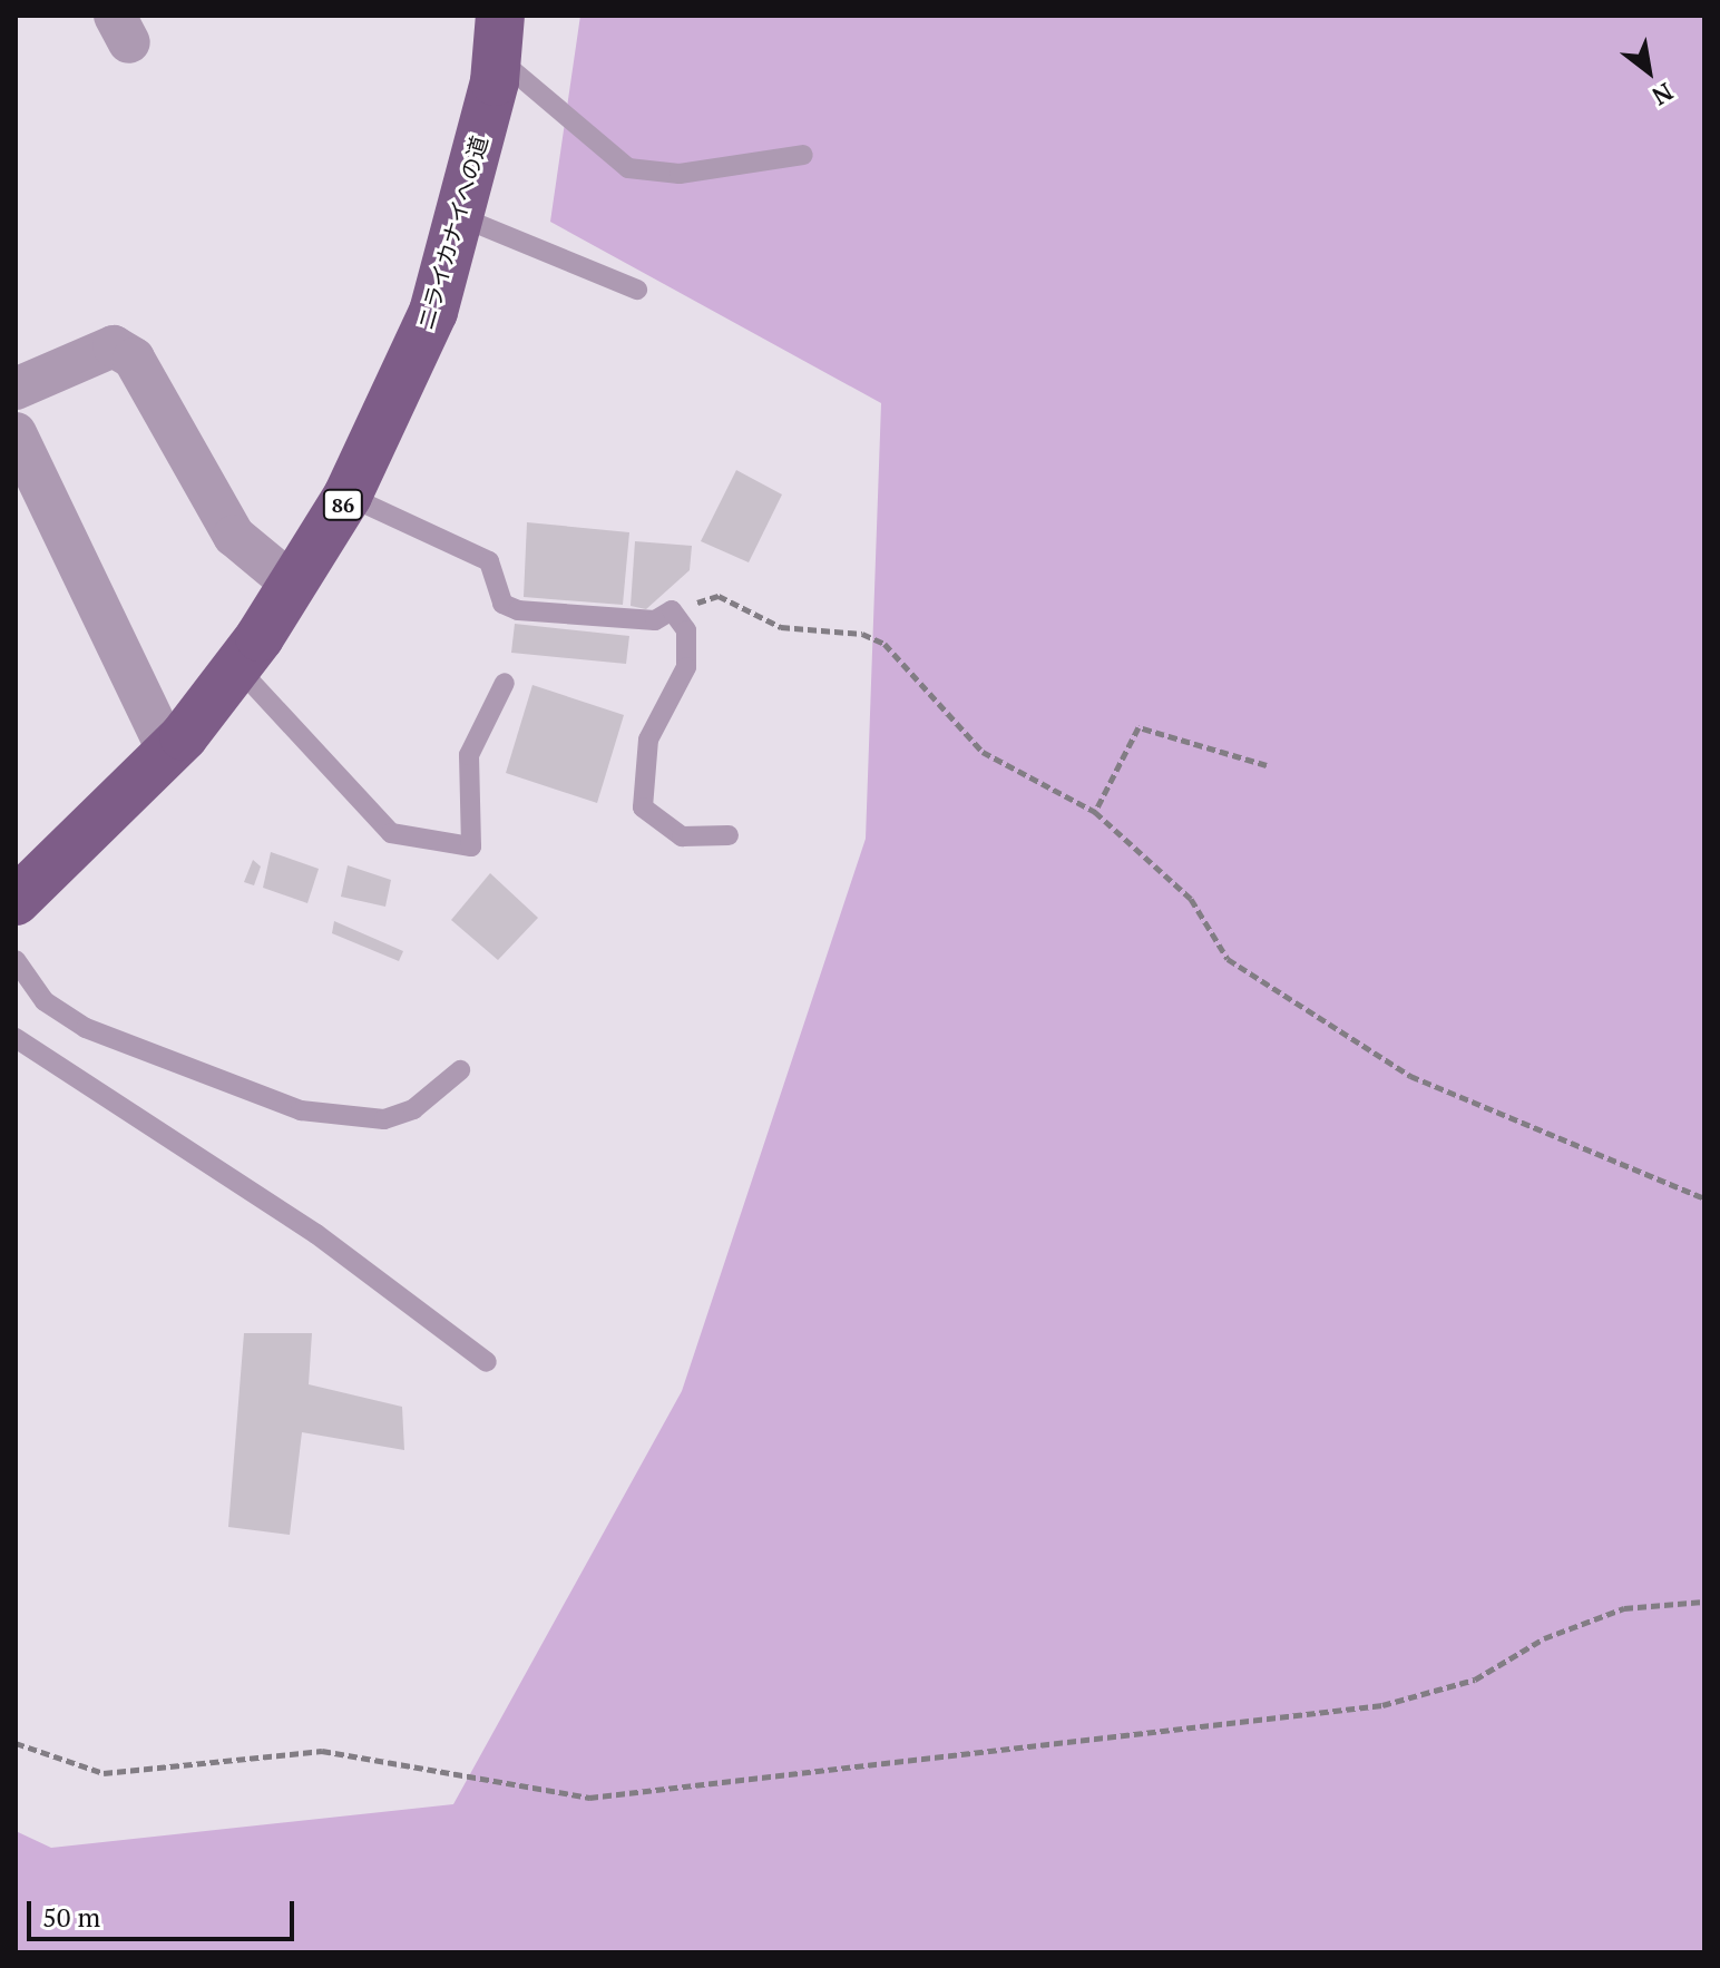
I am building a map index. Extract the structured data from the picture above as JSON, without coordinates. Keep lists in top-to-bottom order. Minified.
{"streets":{"main road":["ニライカナイへの道","86"]},"scale_bar":"50 m","north":"bottom right"}
